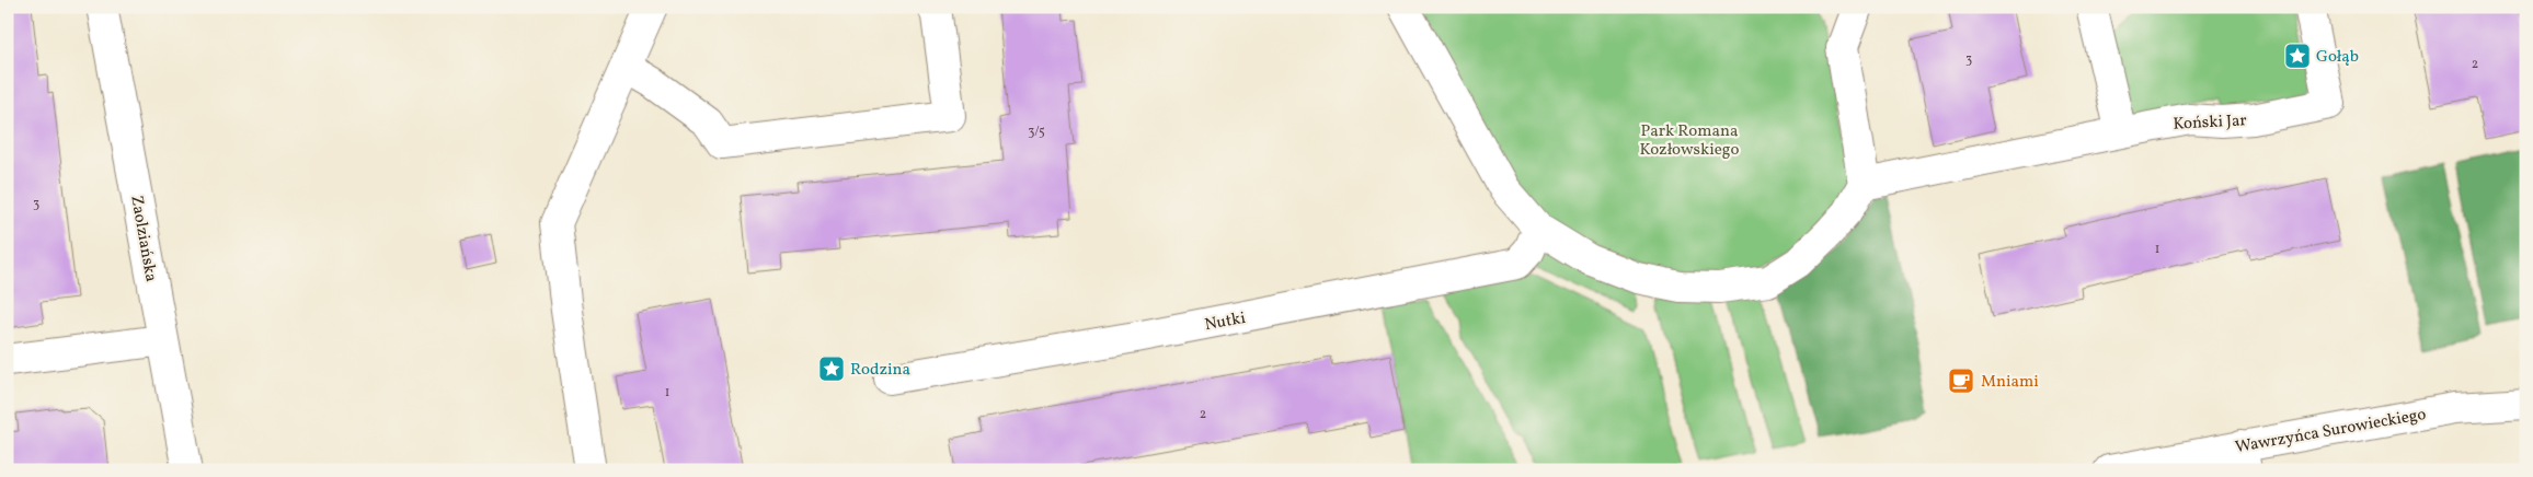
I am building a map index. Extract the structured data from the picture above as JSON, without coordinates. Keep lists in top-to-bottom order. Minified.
{"streets":{"street":["Koński Jar","Zaolziańska","Nutki","Wawrzyńca Surowieckiego"]},"parks":["Park Romana Kozłowskiego"],"places":{"place":["Gołąb","Rodzina"],"cafe":["Mniami"]},"house_numbers":["3","2","3/5","3","1","1","2"]}
